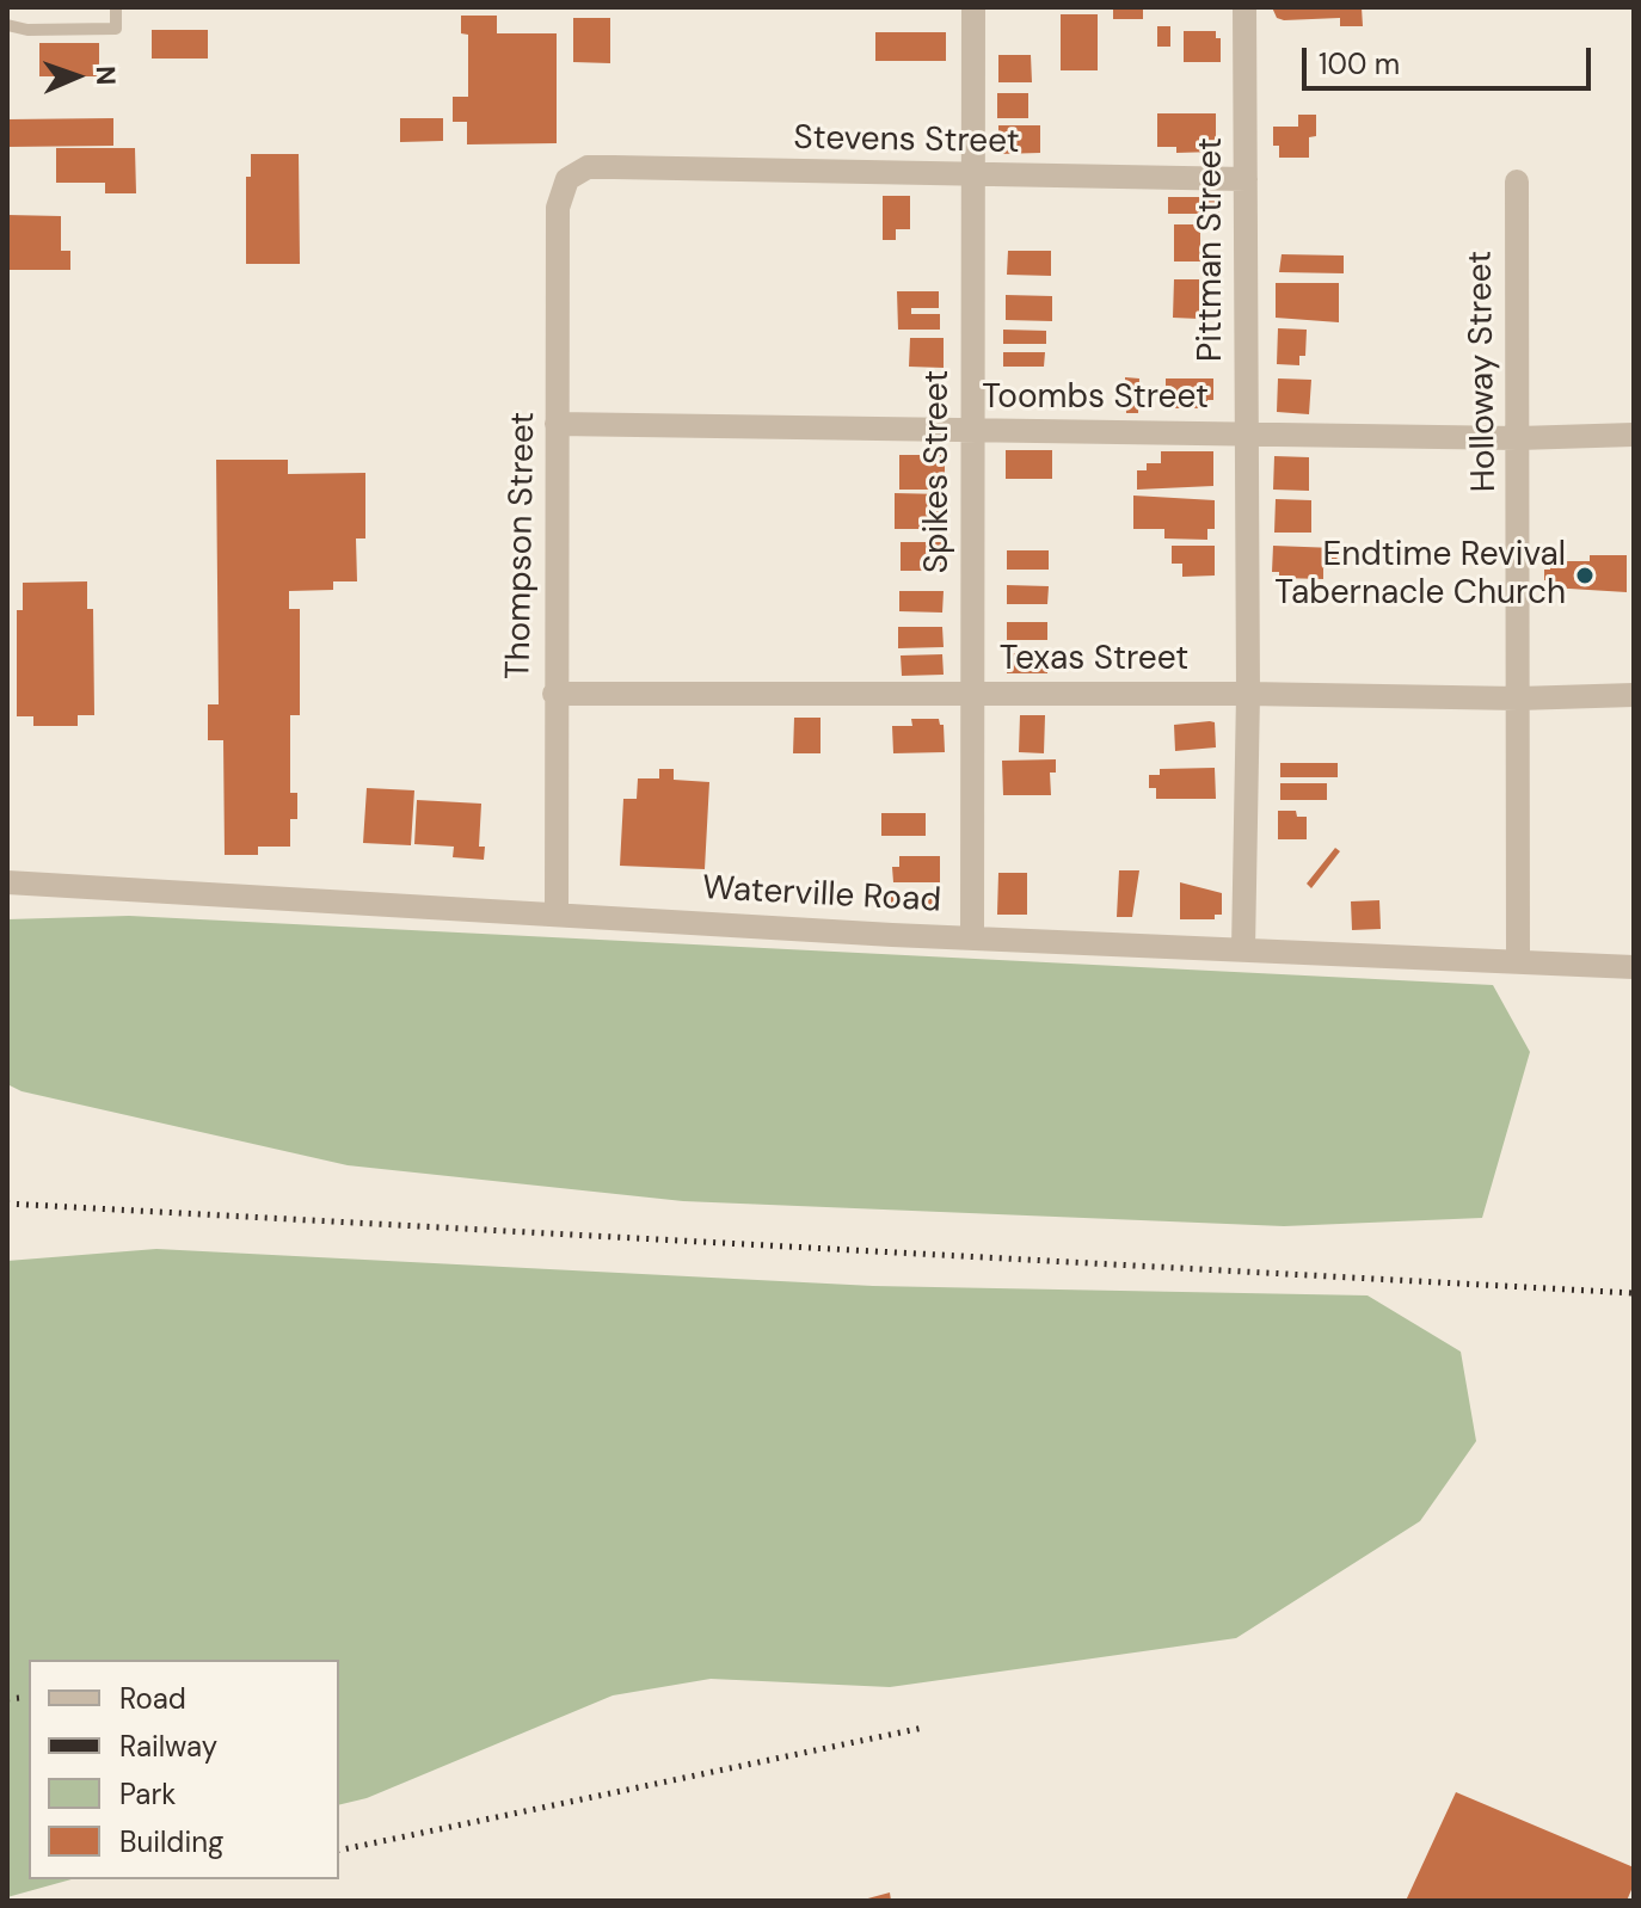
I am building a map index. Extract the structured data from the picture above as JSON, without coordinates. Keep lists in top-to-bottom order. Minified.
{"streets":{"street":["Stevens Street","Pittman Street","Holloway Street","Toombs Street","Spikes Street","Thompson Street","Texas Street","Waterville Road"]},"crossings":[["Stevens Street","Pittman Street"],["Stevens Street","Spikes Street"],["Stevens Street","Thompson Street"],["Pittman Street","Toombs Street"],["Pittman Street","Texas Street"],["Pittman Street","Waterville Road"],["Holloway Street","Toombs Street"],["Holloway Street","Texas Street"],["Holloway Street","Waterville Road"],["Toombs Street","Spikes Street"],["Toombs Street","Thompson Street"],["Spikes Street","Texas Street"],["Spikes Street","Waterville Road"],["Thompson Street","Texas Street"],["Thompson Street","Waterville Road"]],"places":["Endtime Revival Tabernacle Church"],"legend":["Road","Railway","Park","Building"],"scale_bar":"100 m","north":"right"}
